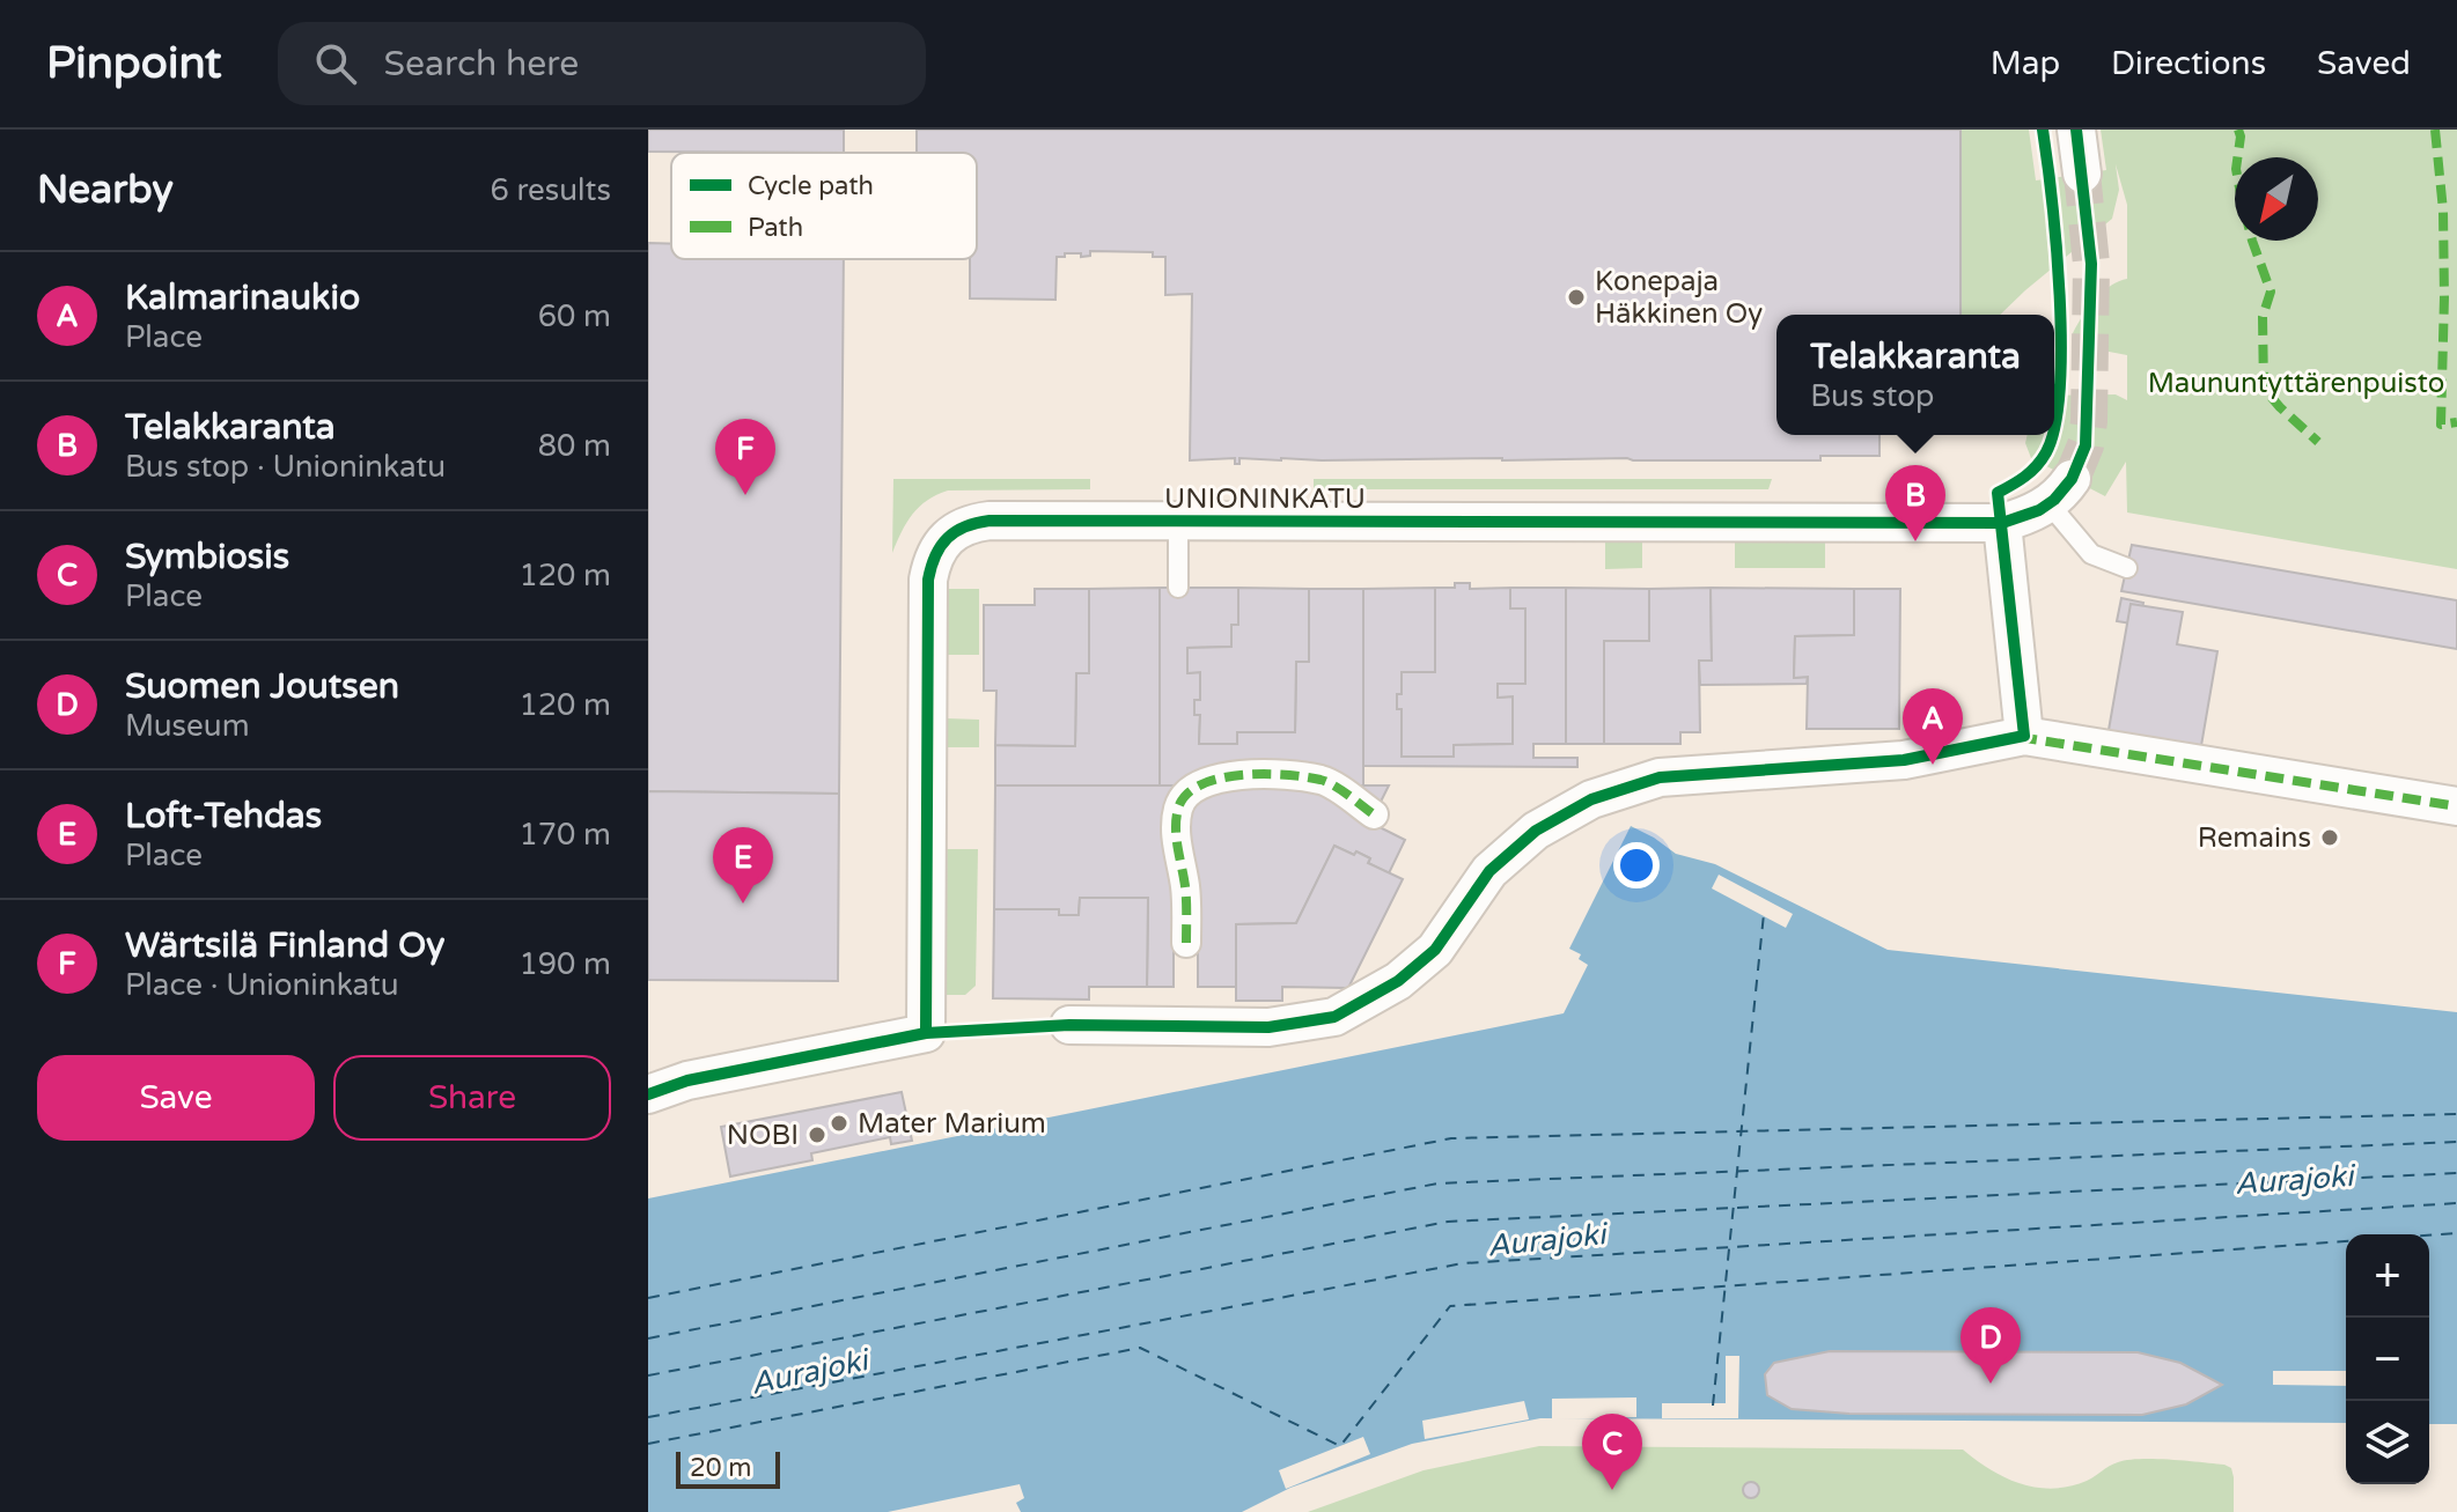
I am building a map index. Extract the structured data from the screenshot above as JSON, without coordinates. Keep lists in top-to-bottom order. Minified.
{"streets":{"street":["UNIONINKATU"]},"water":["Aurajoki"],"parks":["Maununtyttärenpuisto"],"places":["Konepaja Häkkinen Oy","Remains","Mater Marium","NOBI"],"legend":["Cycle path","Path"],"scale_bar":"20 m","north":"bottom left","page":{"header":"Pinpoint","search":"Search here","nav":["Map","Directions","Saved"],"heading":["Nearby","6 results"],"list":[{"mark":"A","name":"Kalmarinaukio","note":"Place","value":"60 m"},{"mark":"B","name":"Telakkaranta","note":"Bus stop · Unioninkatu","value":"80 m"},{"mark":"C","name":"Symbiosis","note":"Place","value":"120 m"},{"mark":"D","name":"Suomen Joutsen","note":"Museum","value":"120 m"},{"mark":"E","name":"Loft-Tehdas","note":"Place","value":"170 m"},{"mark":"F","name":"Wärtsilä Finland Oy","note":"Place · Unioninkatu","value":"190 m"}],"popup":["Telakkaranta","Bus stop"],"pins":["F","B","A","E","D","C"],"buttons":["Save","Share"],"map_buttons":["+","−"],"scale":"20 m"}}
